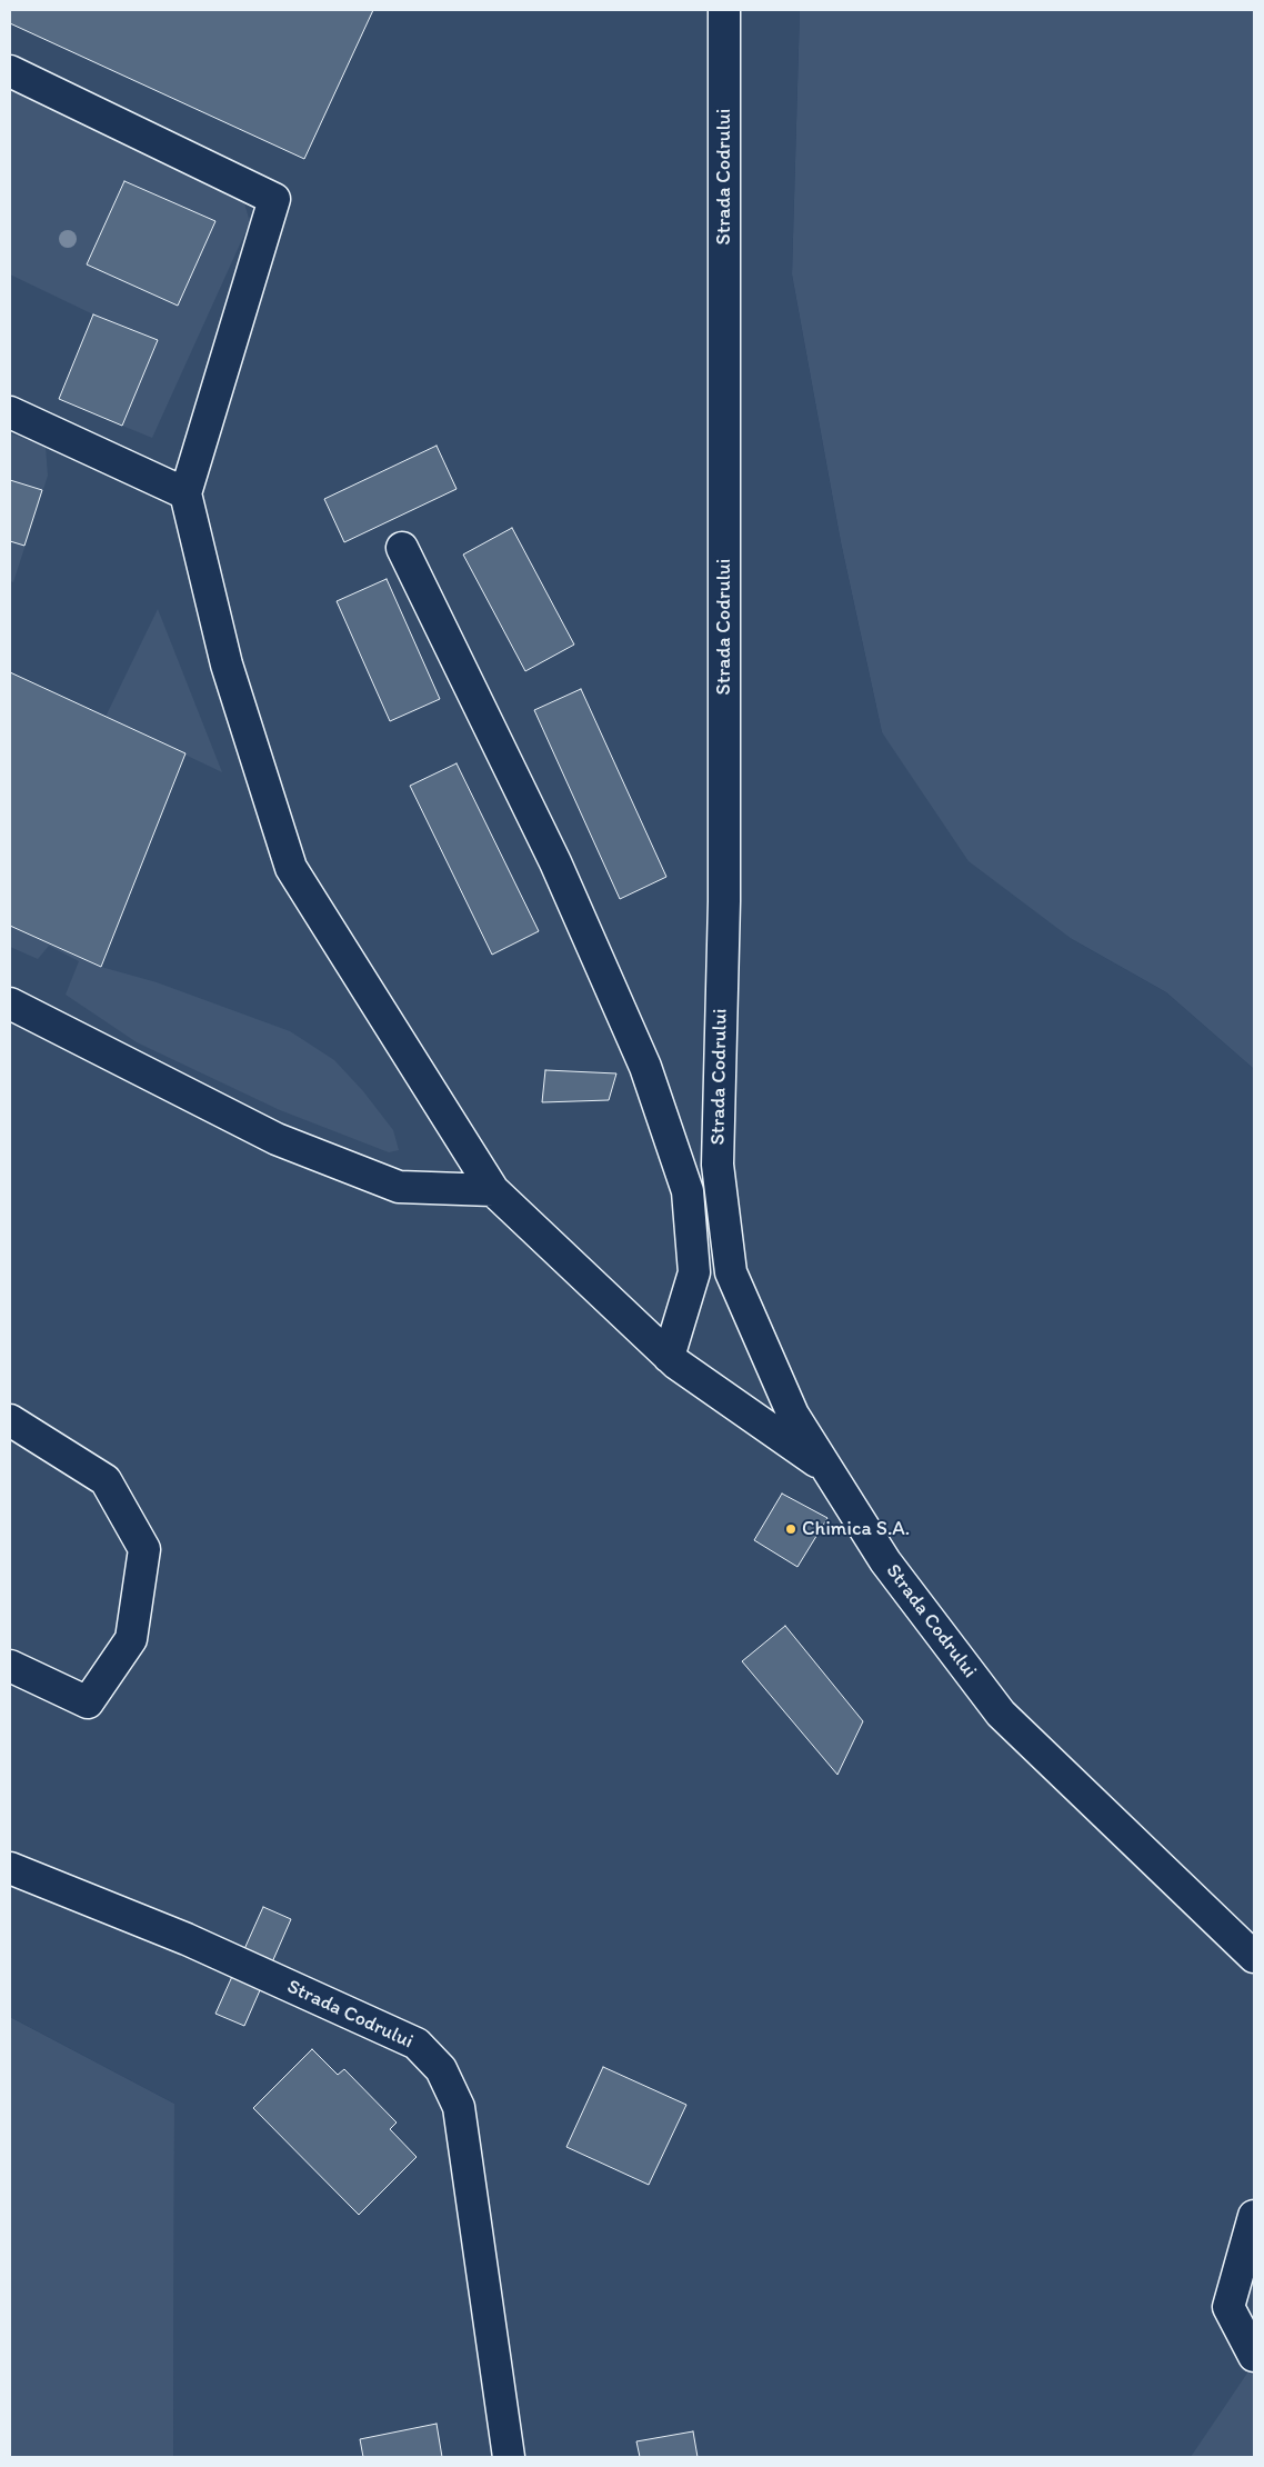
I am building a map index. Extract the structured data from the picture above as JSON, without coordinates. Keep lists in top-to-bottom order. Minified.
{"streets":{"street":["Strada Codrului"]},"places":["Chimica S.A."]}
